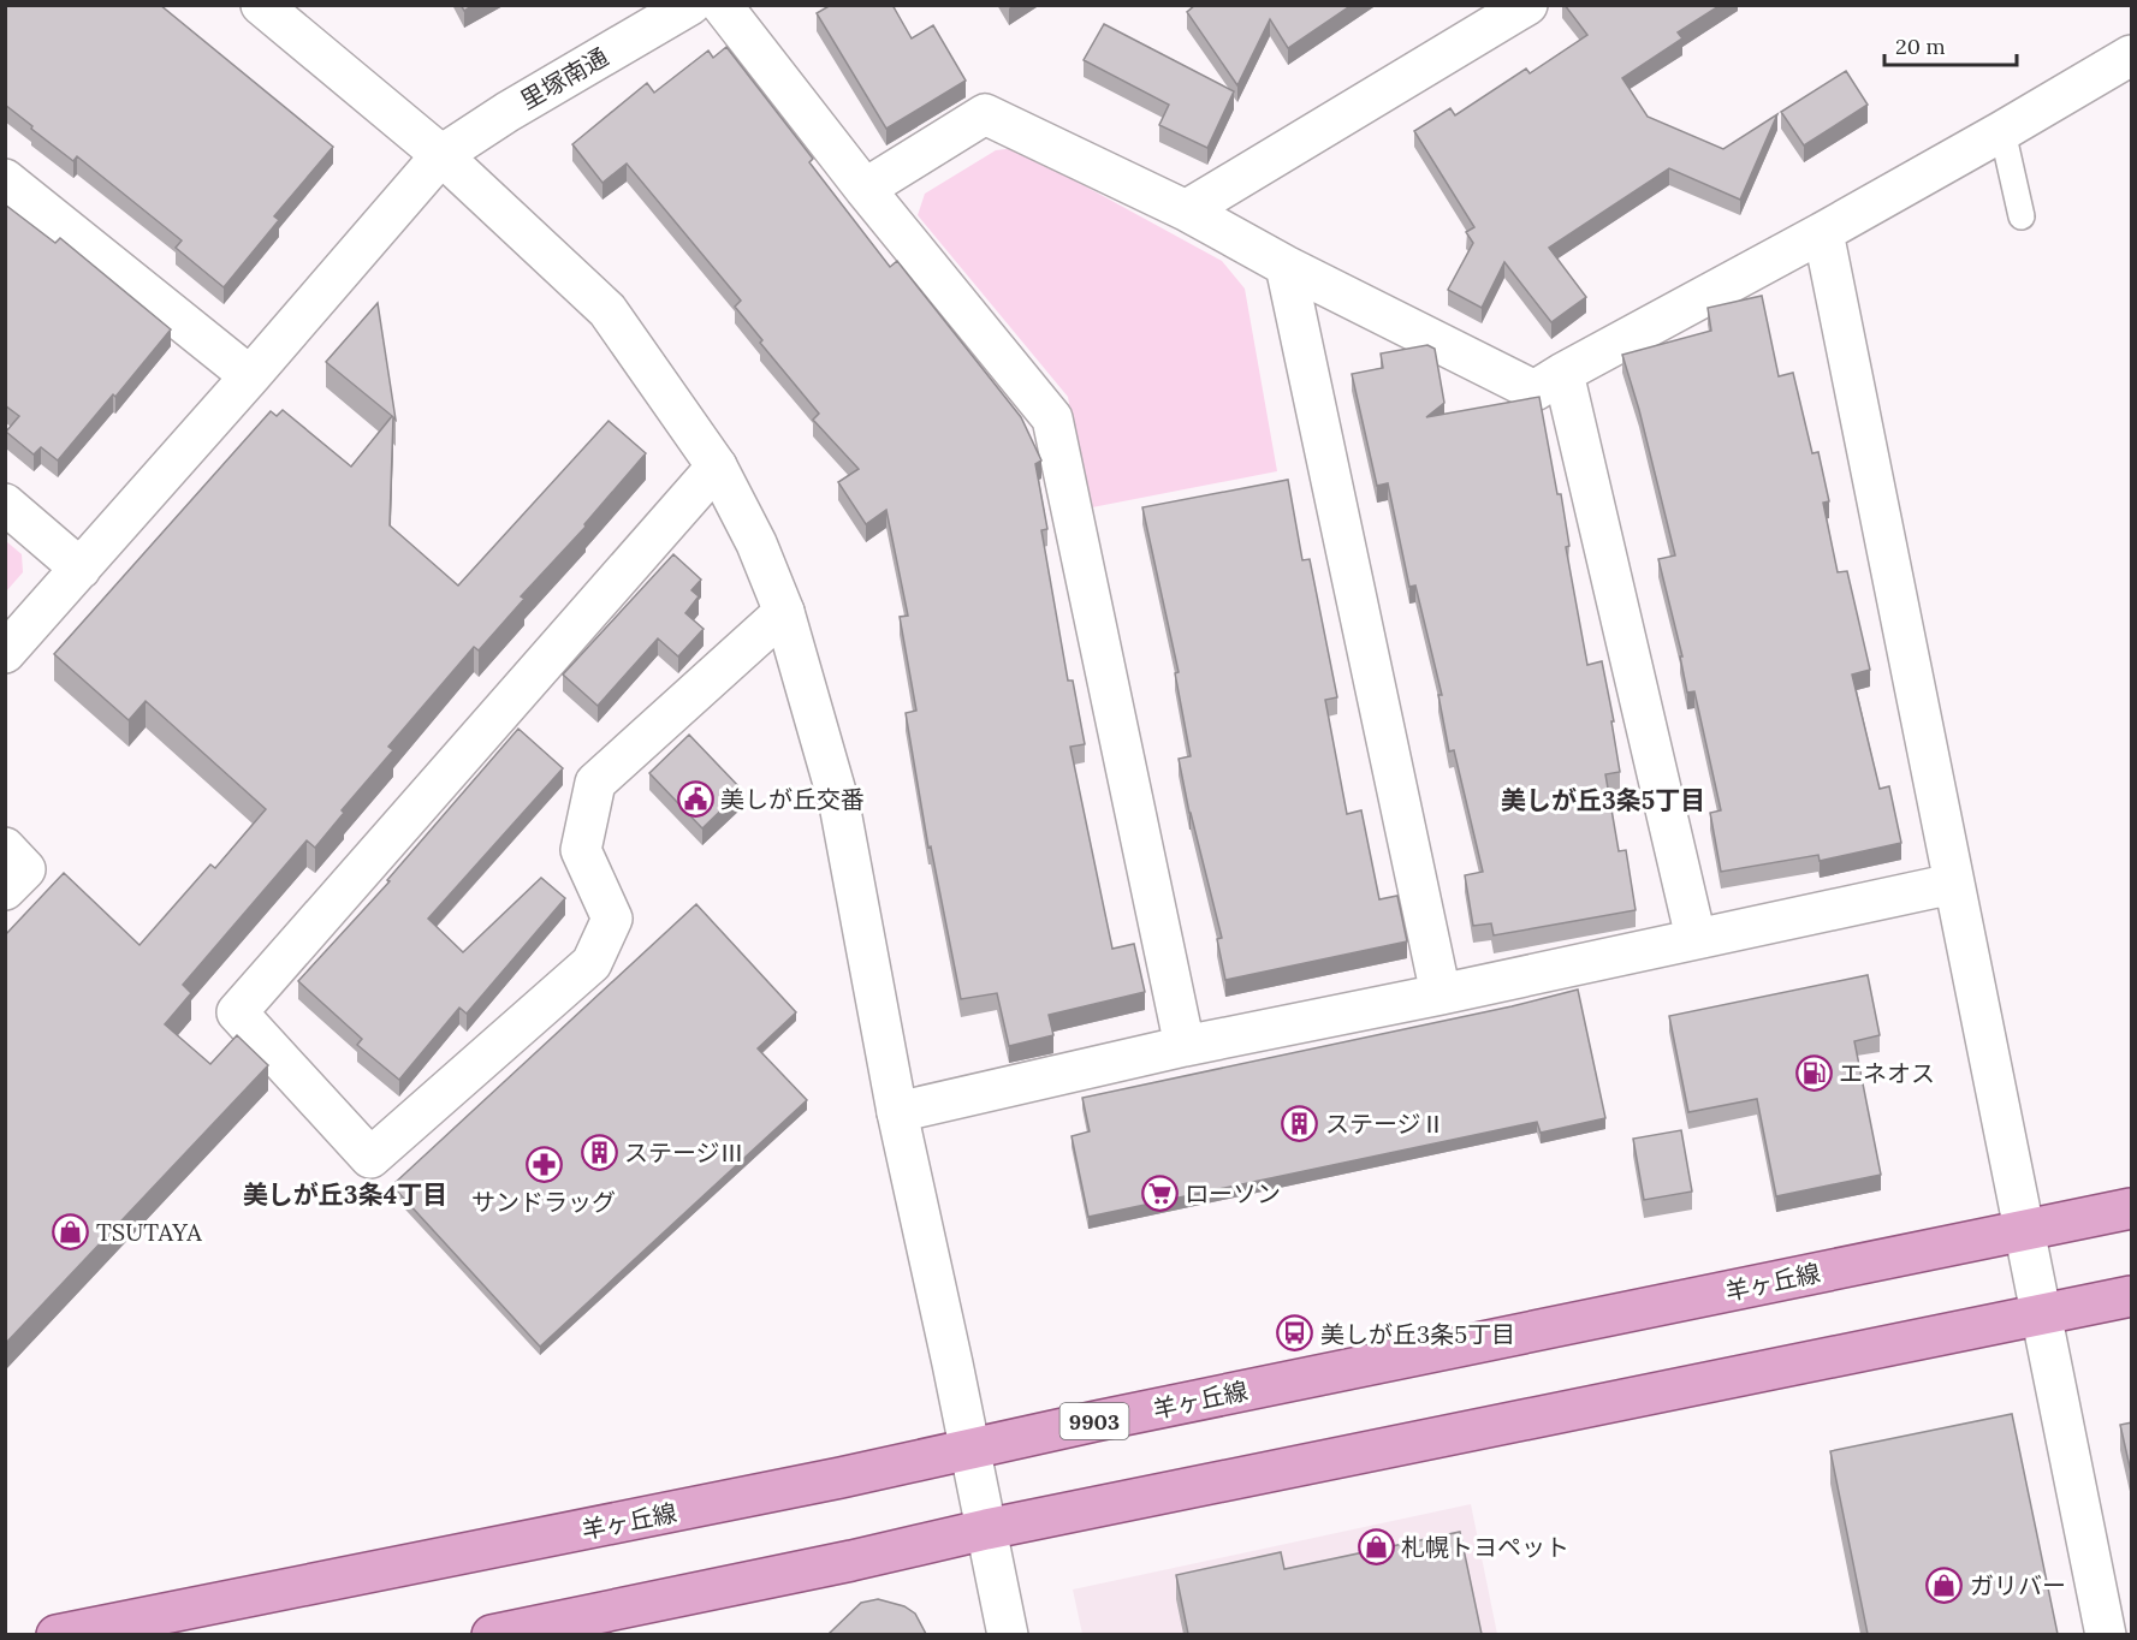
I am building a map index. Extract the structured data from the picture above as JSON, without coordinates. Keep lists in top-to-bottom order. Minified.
{"streets":{"main road":["羊ヶ丘線","9903"],"street":["里塚南通"]},"districts":["美しが丘3条5丁目","美しが丘3条4丁目"],"places":{"public building":["美しが丘交番"],"fuel station":["エネオス"],"building":["ステージⅡ","ステージⅢ"],"pharmacy":["サンドラッグ"],"supermarket":["ローソン"],"shop":["TSUTAYA","札幌トヨペット","ガリバー"],"bus stop":["美しが丘3条5丁目"]},"scale_bar":"20 m"}
